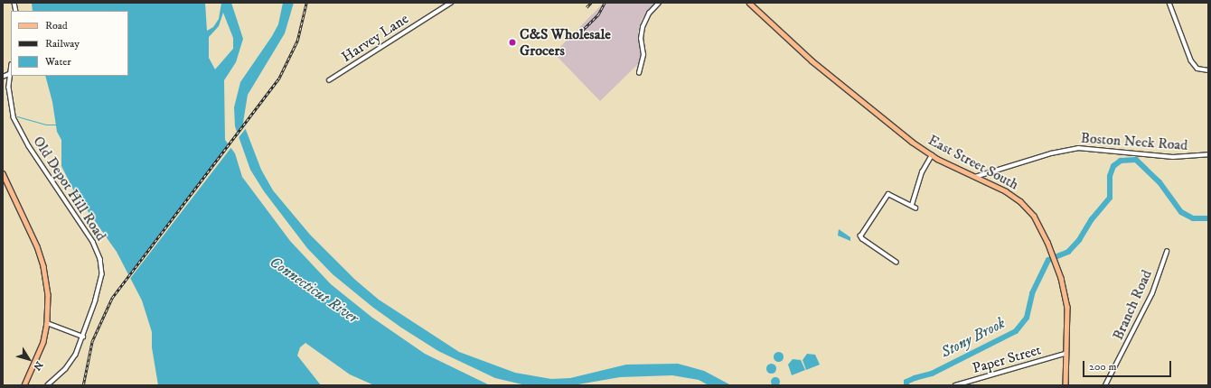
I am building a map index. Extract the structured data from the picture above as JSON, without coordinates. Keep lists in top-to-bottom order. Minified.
{"streets":{"main road":["East Street South"],"street":["Harvey Lane","Boston Neck Road","Old Depot Hill Road","Branch Road","Paper Street"]},"crossings":[["Boston Neck Road","East Street South"],["East Street South","Paper Street"]],"water":["Connecticut River","Stony Brook"],"places":["C&S Wholesale Grocers"],"legend":["Road","Railway","Water"],"scale_bar":"200 m","north":"bottom right"}
